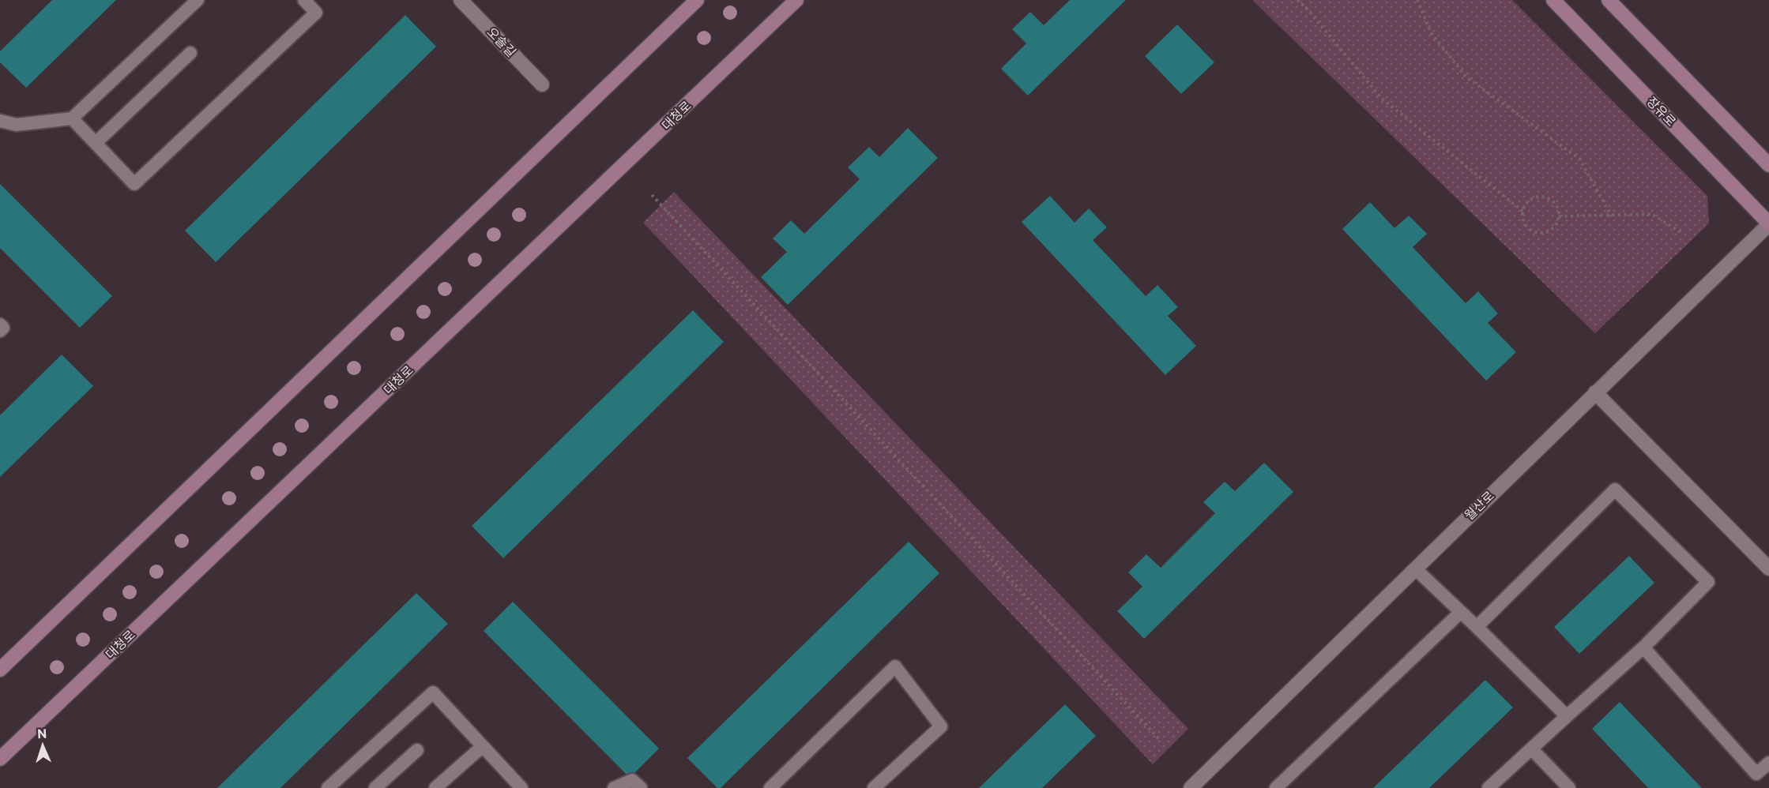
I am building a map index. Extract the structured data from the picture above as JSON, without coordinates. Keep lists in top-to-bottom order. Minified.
{"streets":{"main road":["장유로","대청로"],"street":["오솔길","월산로"]},"crossings":[["장유로","월산로"]],"north":"top"}
